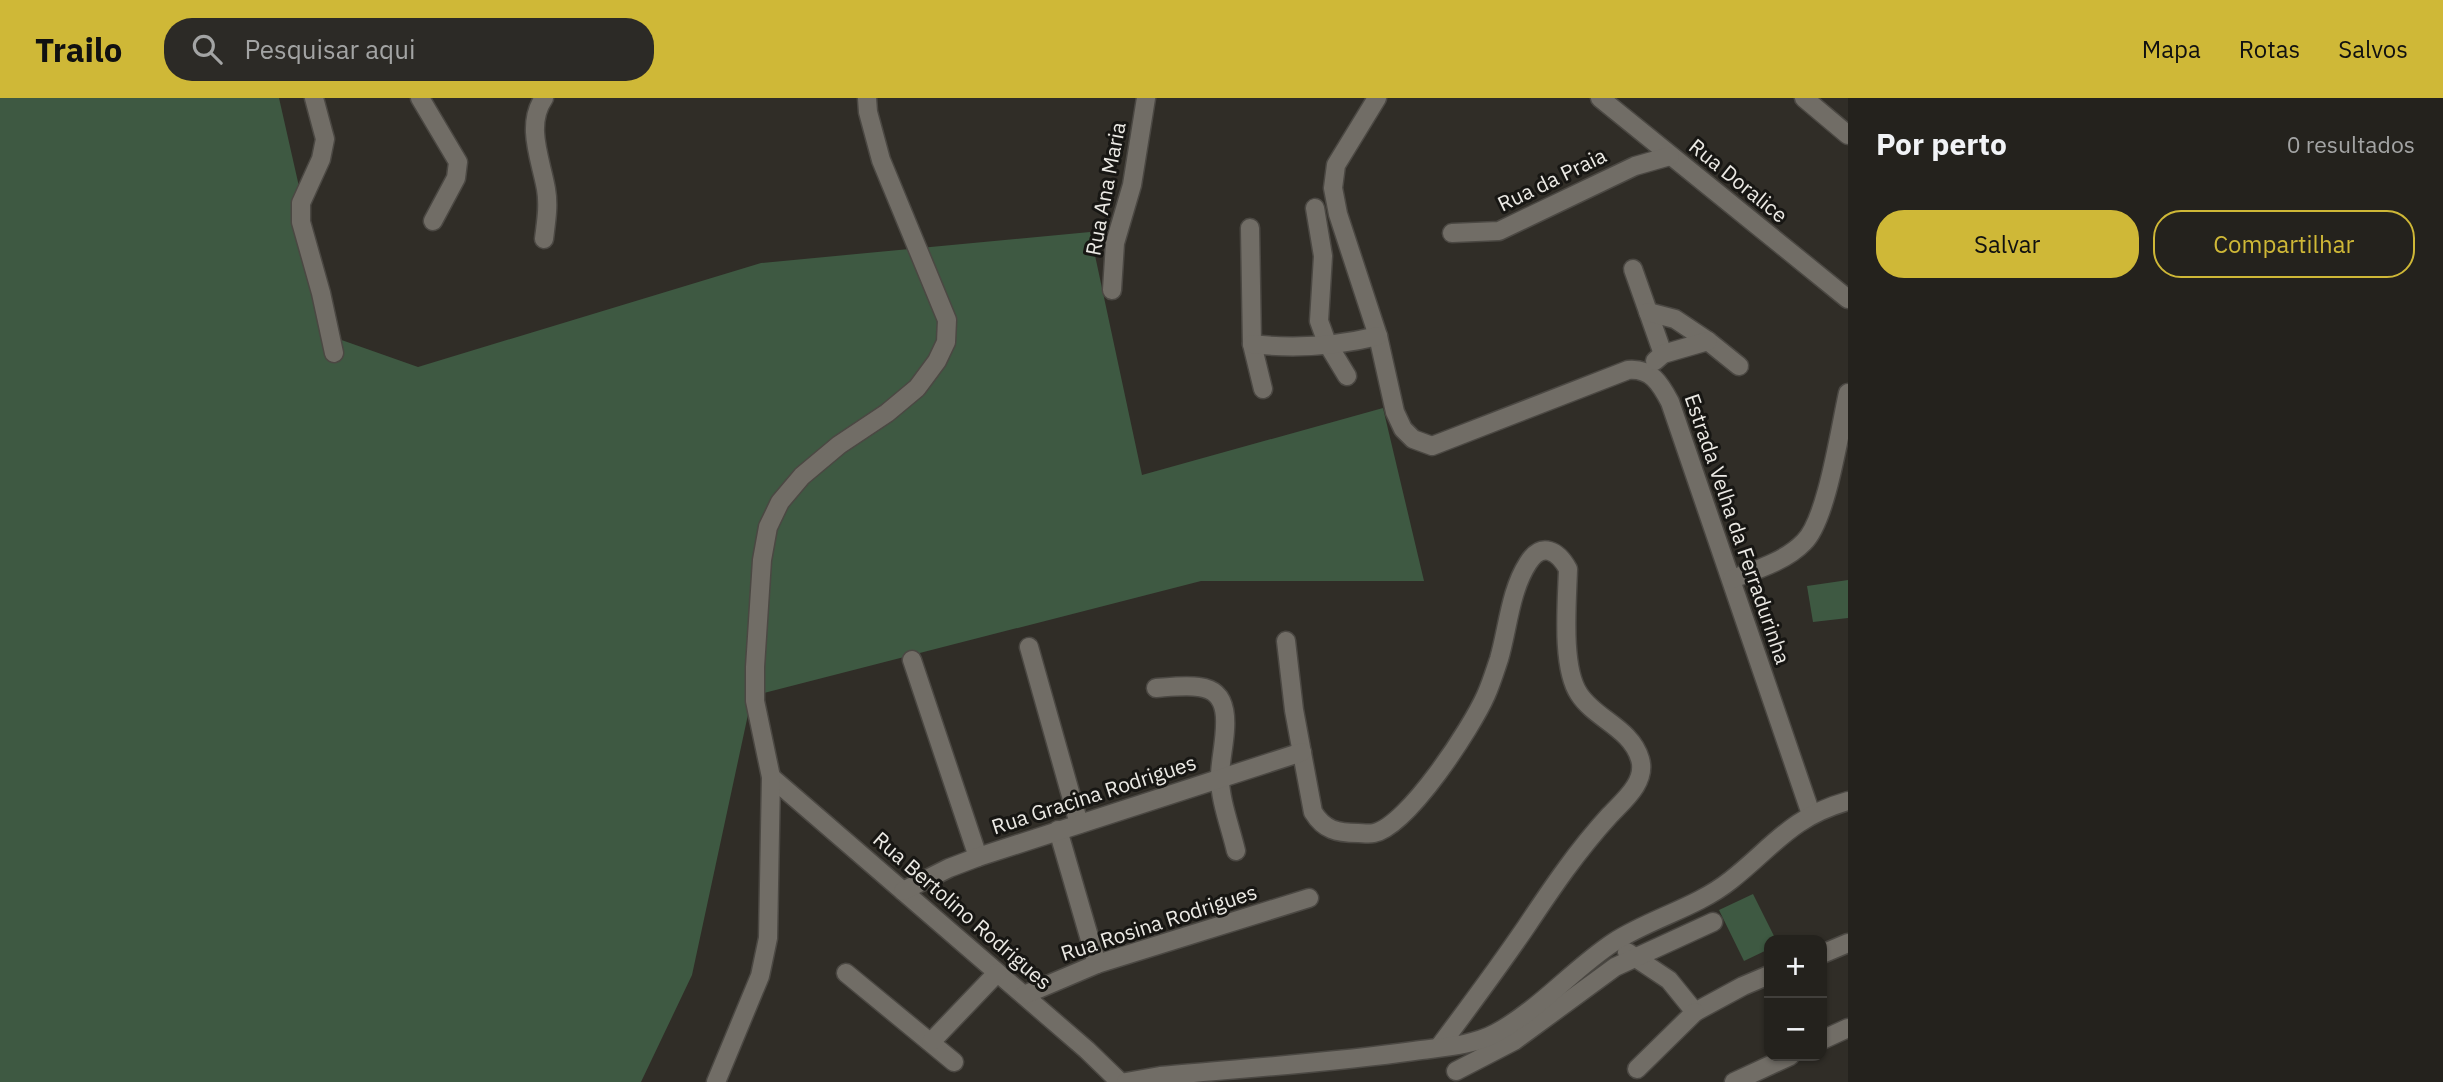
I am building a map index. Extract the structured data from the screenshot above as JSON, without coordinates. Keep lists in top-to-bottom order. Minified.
{"streets":{"street":["Rua da Praia","Rua Doralice","Rua Ana Maria","Estrada Velha da Ferradurinha","Rua Gracina Rodrigues","Rua Bertolino Rodrigues","Rua Rosina Rodrigues"]},"crossings":[["Rua da Praia","Rua Doralice"],["Rua Gracina Rodrigues","Rua Bertolino Rodrigues"],["Rua Bertolino Rodrigues","Rua Rosina Rodrigues"]],"page":{"header":"Trailo","search":"Pesquisar aqui","nav":["Mapa","Rotas","Salvos"],"heading":["Por perto","0 resultados"],"buttons":["Salvar","Compartilhar"],"map_buttons":["+","−"]}}
